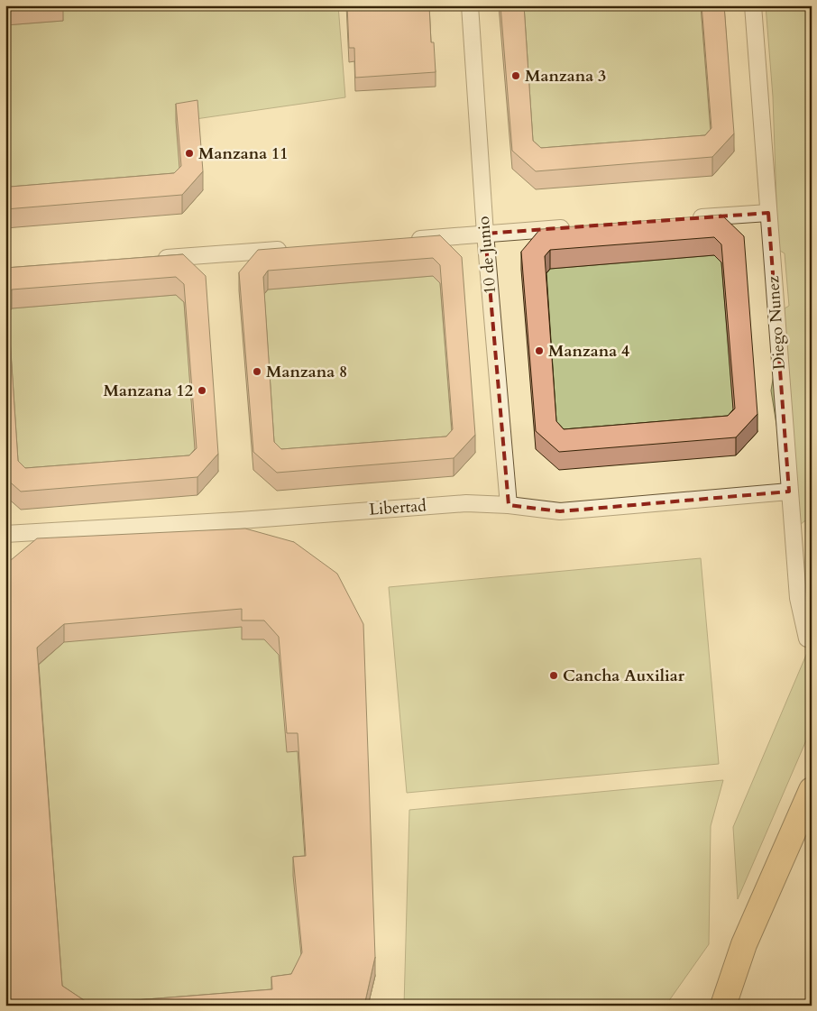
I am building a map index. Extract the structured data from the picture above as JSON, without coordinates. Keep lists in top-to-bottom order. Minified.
{"streets":{"street":["10 de Junio","Diego Nunez","Libertad"]},"crossings":[["10 de Junio","Libertad"],["Diego Nunez","Libertad"]],"places":["Manzana 3","Manzana 11","Manzana 4","Manzana 8","Manzana 12","Cancha Auxiliar"]}
